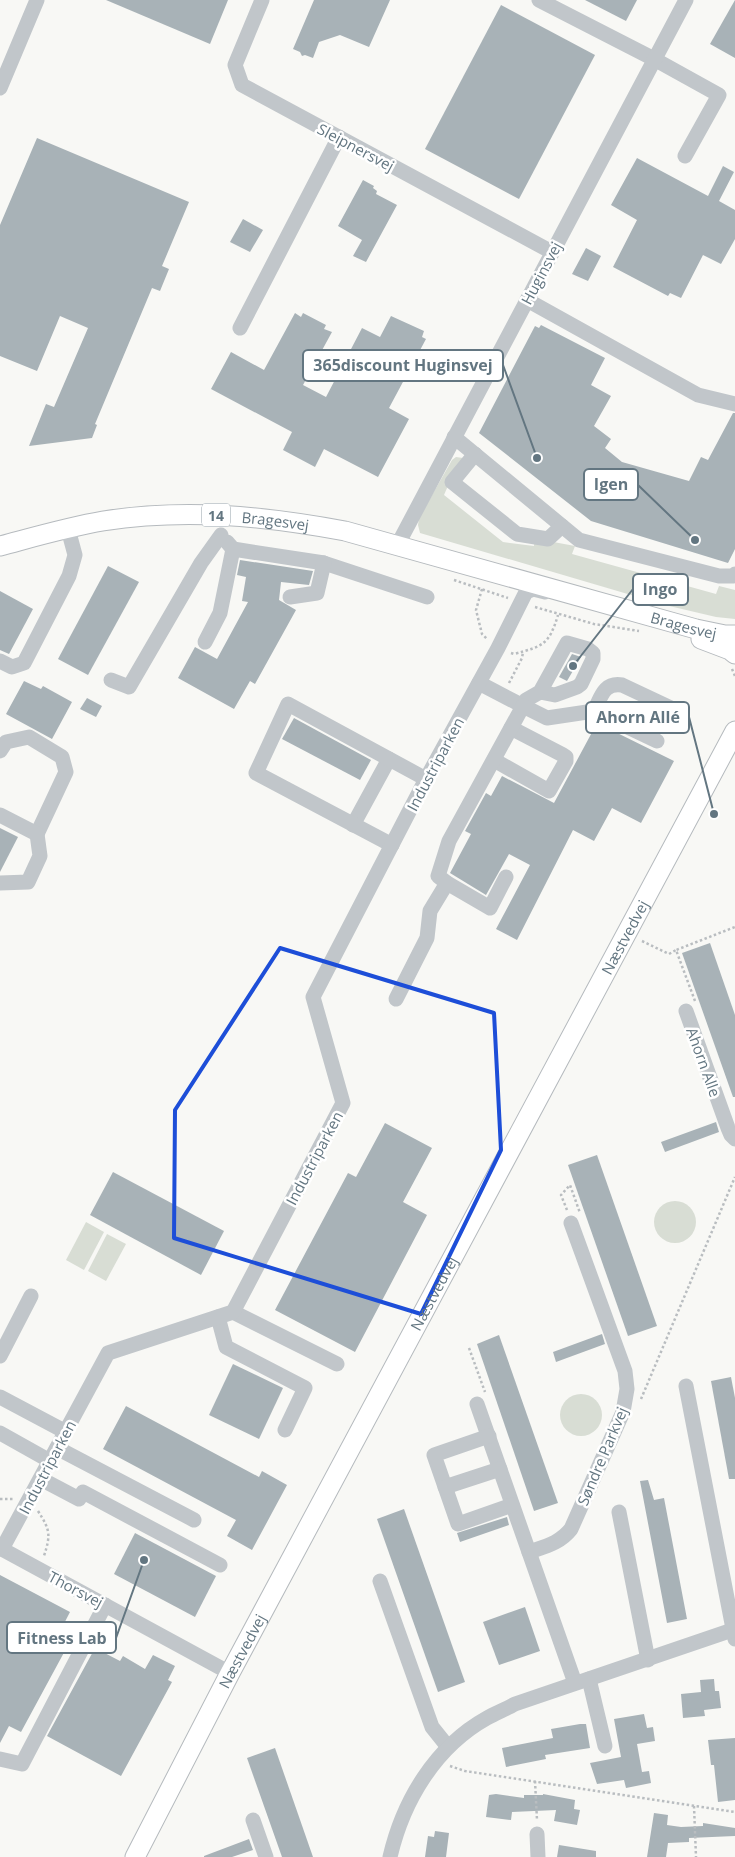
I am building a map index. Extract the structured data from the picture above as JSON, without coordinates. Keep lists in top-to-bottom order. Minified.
{"streets":{"main road":["14","Bragesvej","Næstvedvej"],"street":["Sleipnersvej","Huginsvej","Industriparken","Ahorn Alle","Søndre Parkvej","Thorsvej"]},"crossings":[["Sleipnersvej","Huginsvej"],["Huginsvej","Bragesvej"],["Bragesvej","Industriparken"],["Industriparken","Thorsvej"],["Næstvedvej","Thorsvej"]],"places":["365discount Huginsvej","Igen","Ingo","Ahorn Allé","Fitness Lab"]}
